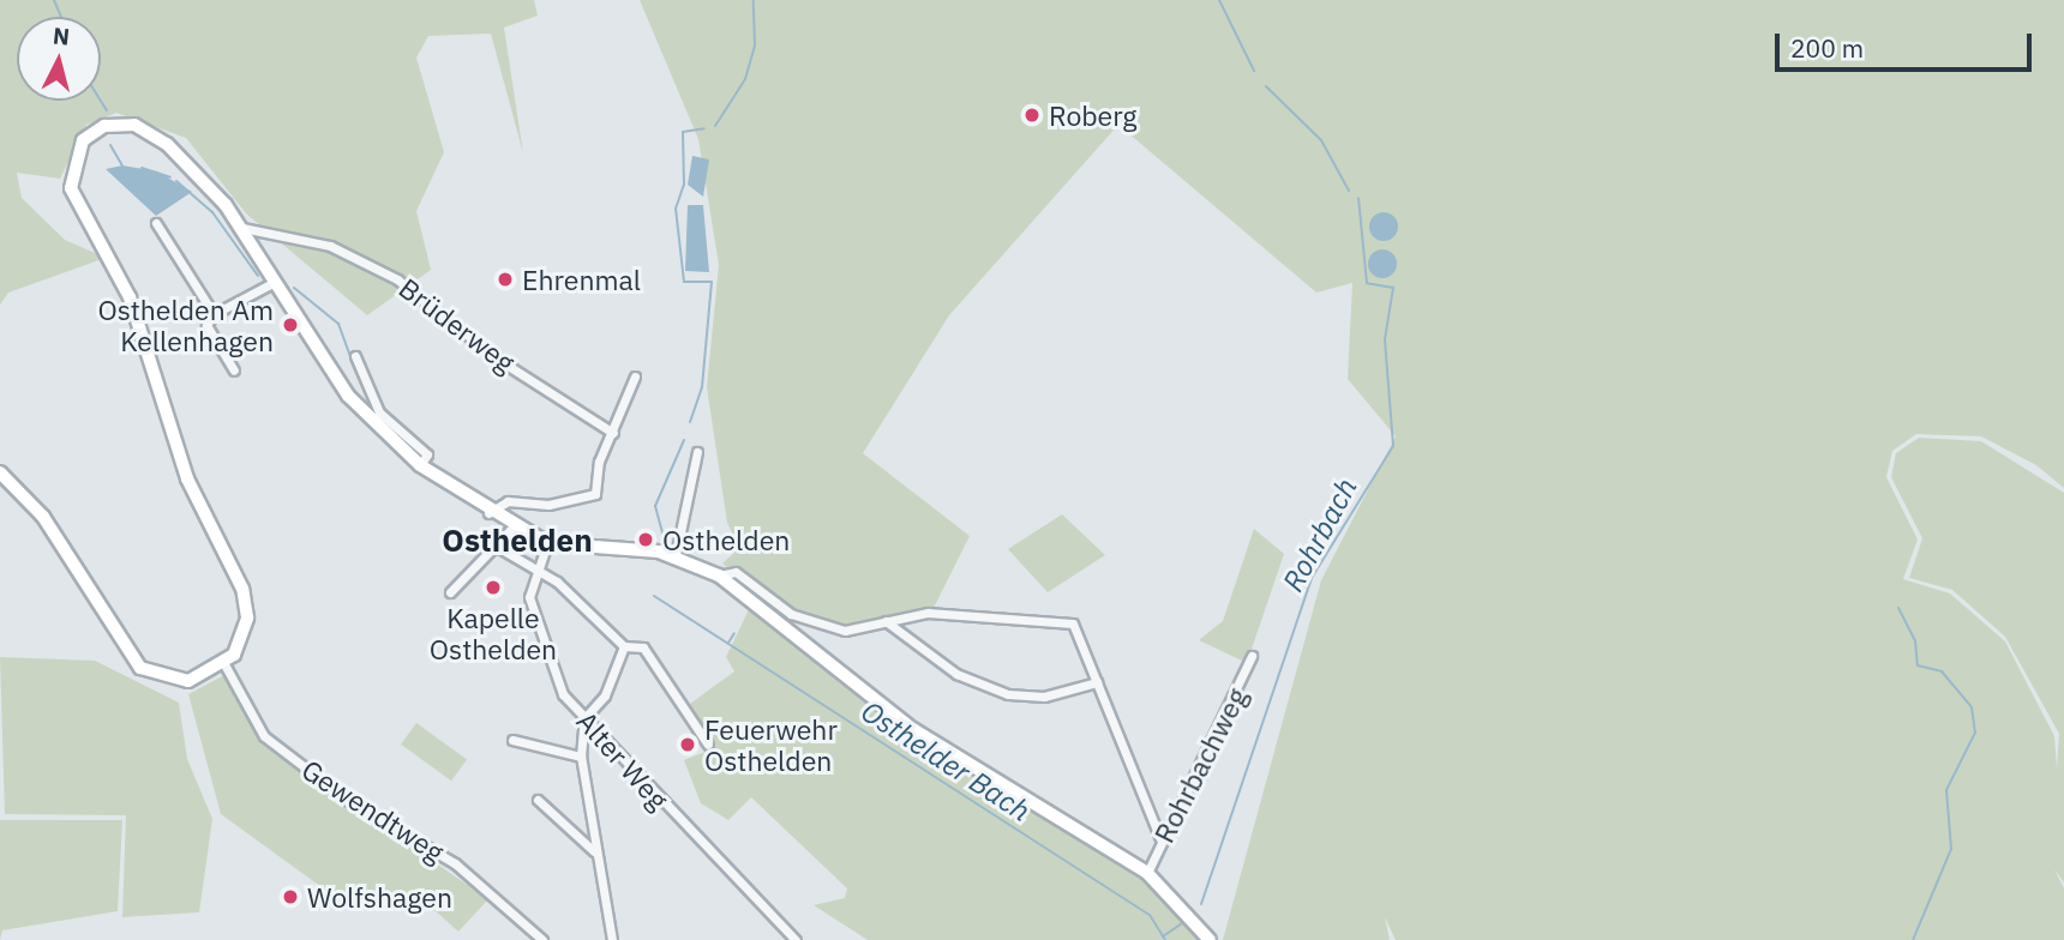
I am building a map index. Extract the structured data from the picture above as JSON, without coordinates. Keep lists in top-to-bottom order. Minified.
{"streets":{"street":["Brüderweg","Alter Weg","Rohrbachweg","Gewendtweg"]},"districts":["Osthelden"],"water":["Rohrbach","Osthelder Bach"],"places":["Roberg","Ehrenmal","Osthelden Am Kellenhagen","Osthelden","Kapelle Osthelden","Feuerwehr Osthelden","Wolfshagen"],"scale_bar":"200 m","north":"top"}
